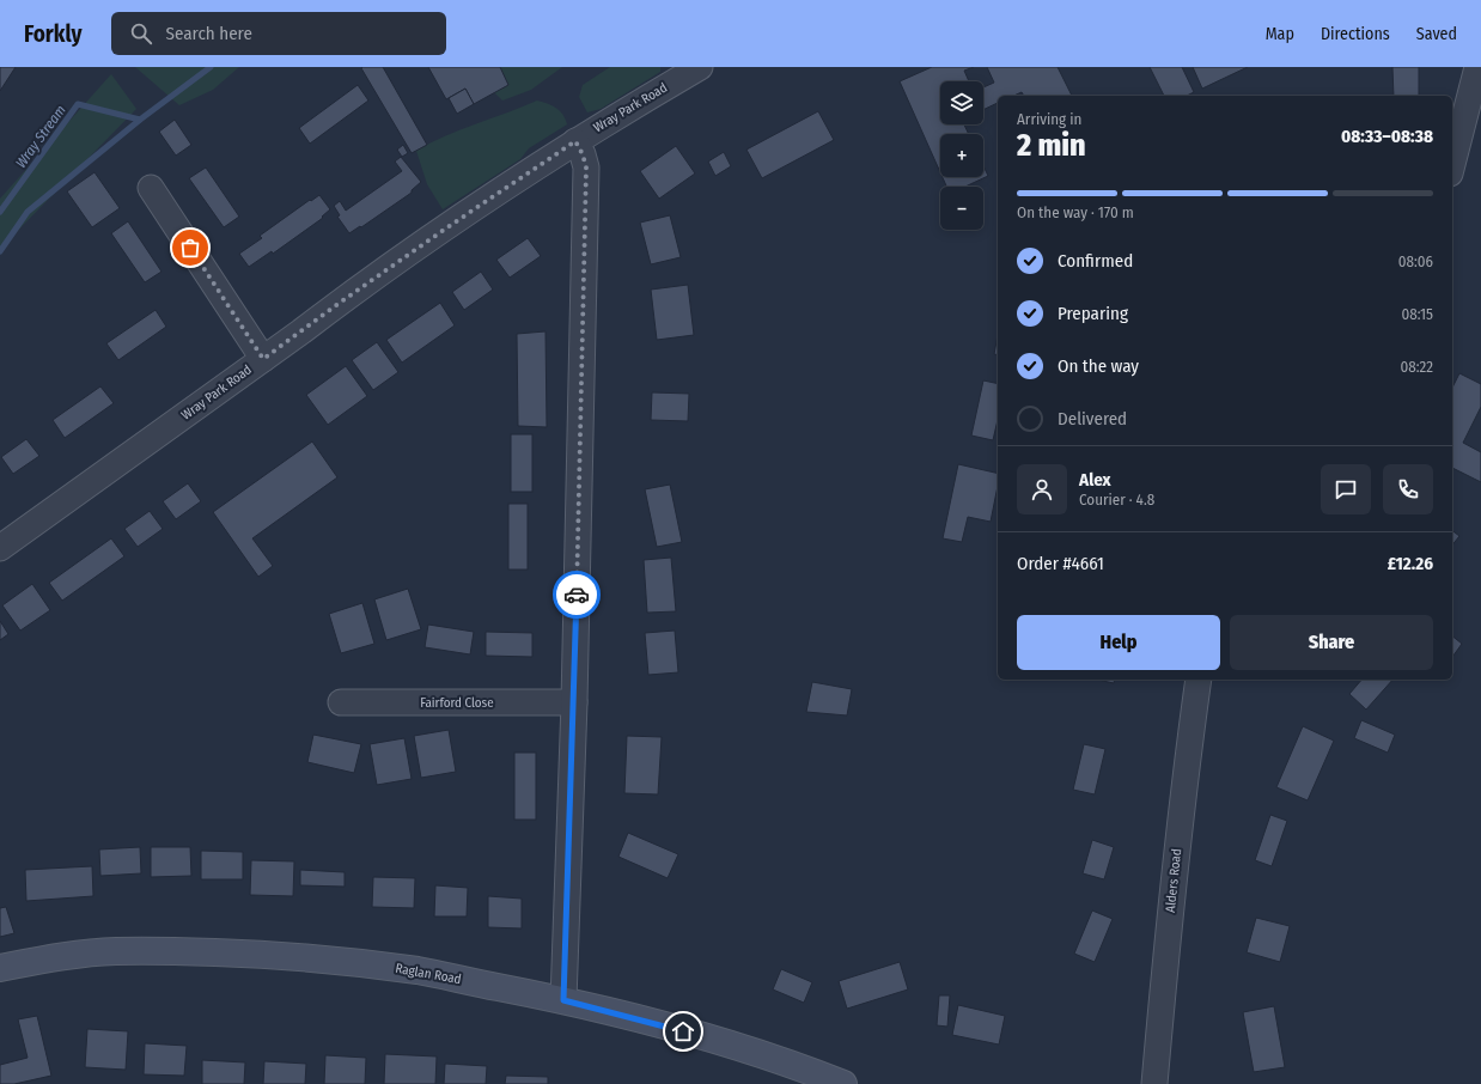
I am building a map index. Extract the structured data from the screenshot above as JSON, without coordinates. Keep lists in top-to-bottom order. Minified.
{"streets":{"street":["Wray Park Road","Fairford Close","Alders Road","Raglan Road"]},"water":["Wray Stream"],"page":{"header":"Forkly","search":"Search here","nav":["Map","Directions","Saved"],"map_buttons":["+","−"],"heading":["2 min","Arriving in","08:33–08:38"],"panel":["Alex","Courier · 4.8","Order #4661","£12.26"],"bar":"On the way · 170 m","list":[["Confirmed","08:06"],["Preparing","08:15"],["On the way","08:22"],"Delivered"],"buttons":["Help","Share"]}}
